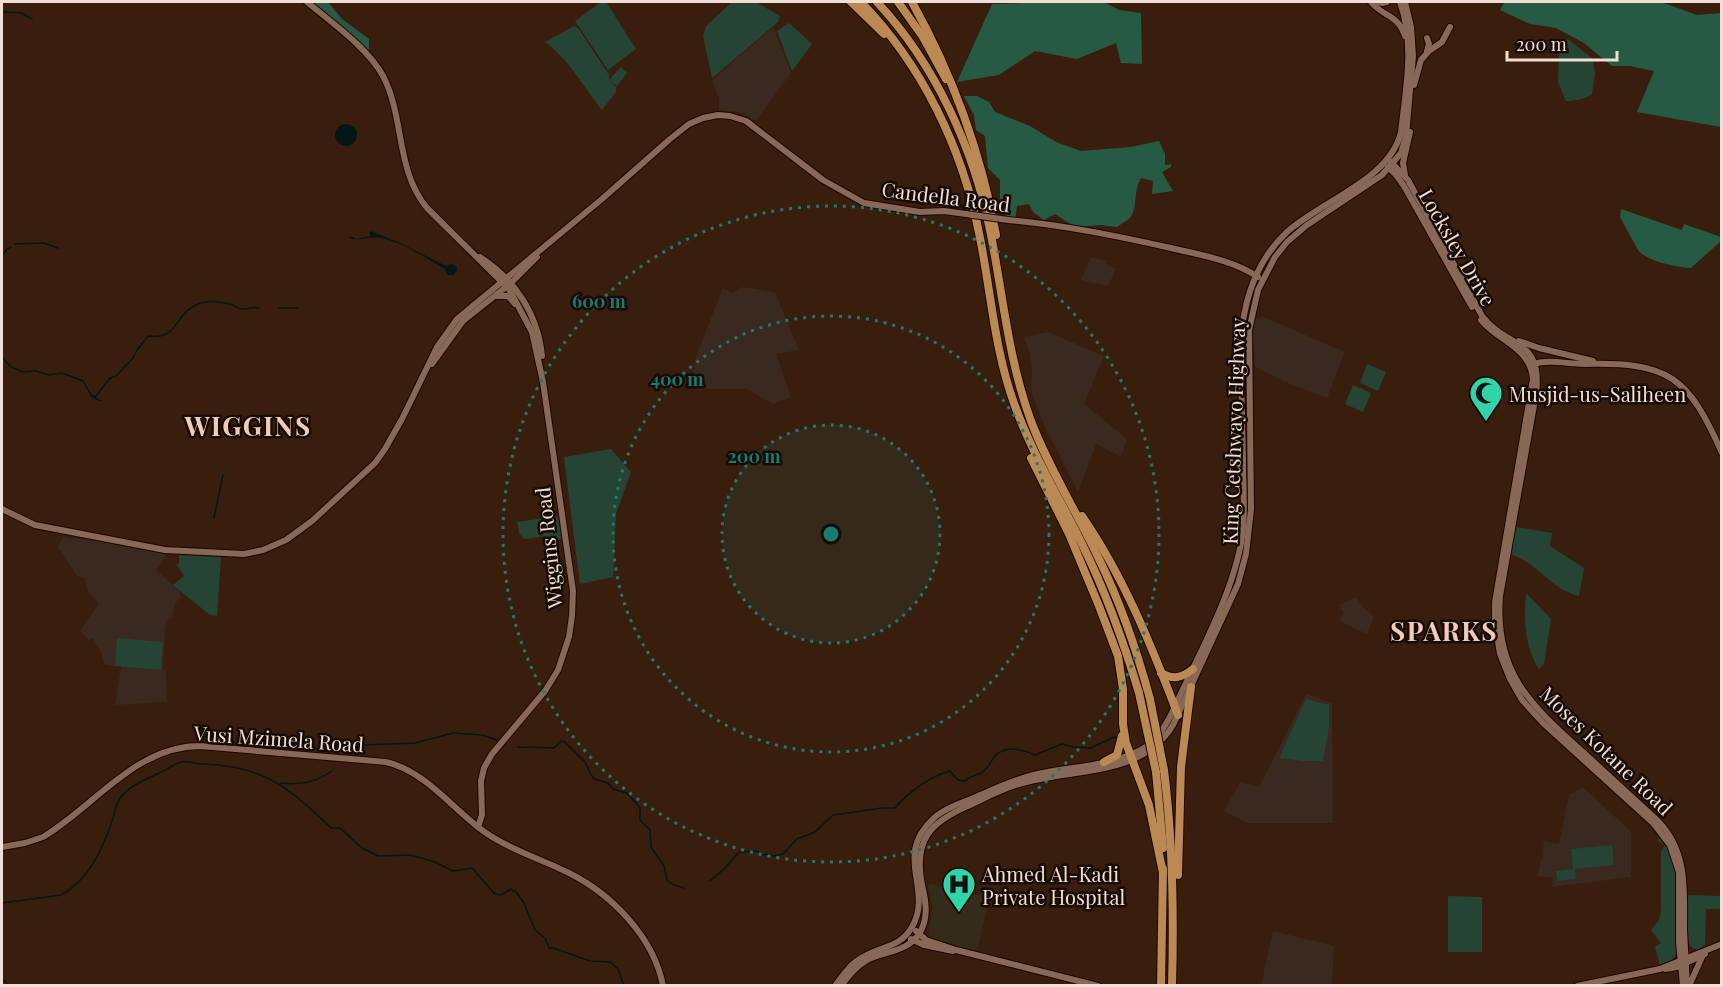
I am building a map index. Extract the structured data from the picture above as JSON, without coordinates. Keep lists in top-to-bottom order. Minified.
{"streets":{"street":["Candella Road","Locksley Drive","King Cetshwayo Highway","Wiggins Road","Vusi Mzimela Road","Moses Kotane Road"]},"crossings":[["Candella Road","King Cetshwayo Highway"],["Candella Road","Wiggins Road"],["Locksley Drive","King Cetshwayo Highway"],["Wiggins Road","Vusi Mzimela Road"]],"districts":["WIGGINS","SPARKS"],"places":{"mosque":["Musjid-us-Saliheen"],"hospital":["Ahmed Al-Kadi Private Hospital"]},"scale_bar":"200 m","rings":["600 m","400 m","200 m"]}
